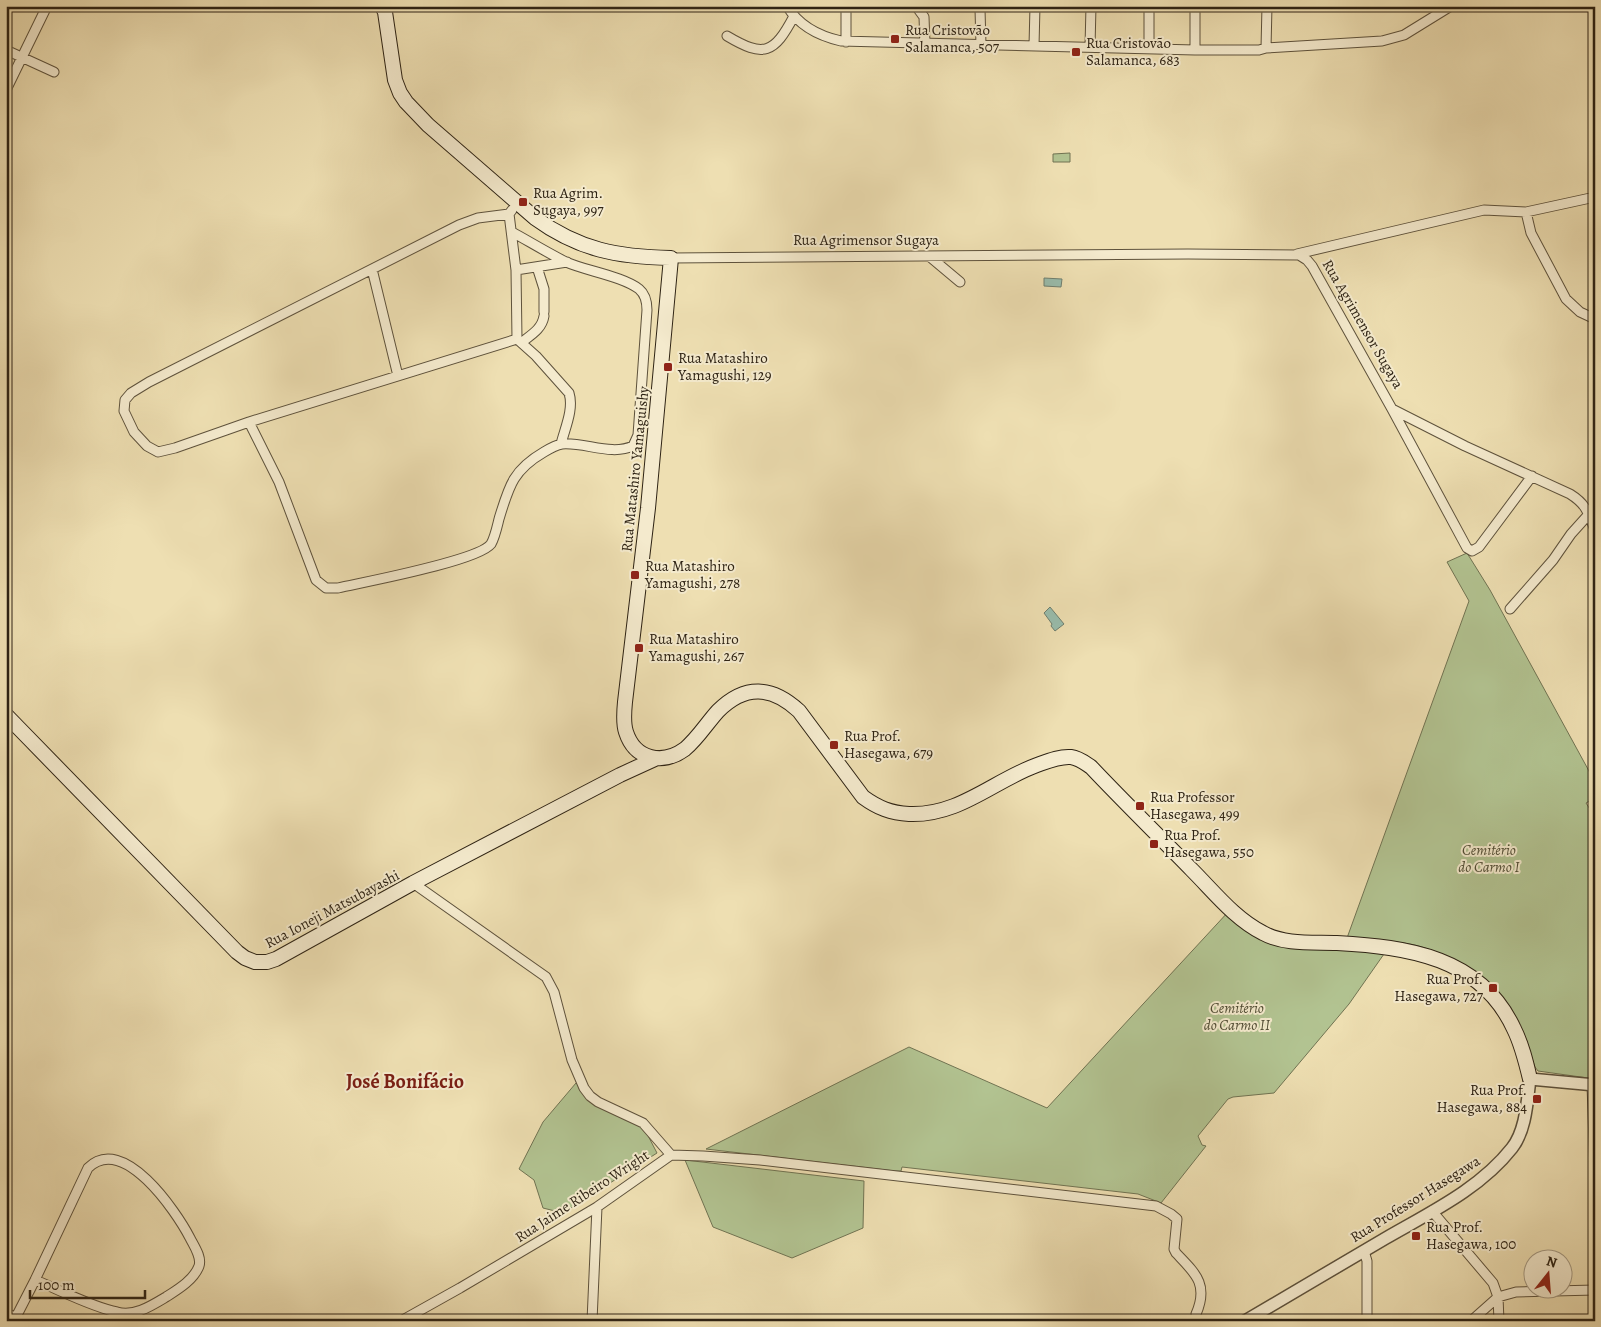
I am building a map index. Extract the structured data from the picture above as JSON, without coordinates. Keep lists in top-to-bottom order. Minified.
{"streets":{"main road":["Rua Agrimensor Sugaya","Rua Matashiro Yamaguishy","Rua Ioneji Matsubayashi","Rua Professor Hasegawa"],"street":["Rua Jaime Ribeiro Wright"]},"crossings":[["Rua Agrimensor Sugaya","Rua Matashiro Yamaguishy"],["Rua Matashiro Yamaguishy","Rua Ioneji Matsubayashi"],["Rua Matashiro Yamaguishy","Rua Professor Hasegawa"],["Rua Ioneji Matsubayashi","Rua Jaime Ribeiro Wright"],["Rua Ioneji Matsubayashi","Rua Professor Hasegawa"]],"districts":["José Bonifácio"],"parks":["Cemitério do Carmo I","Cemitério do Carmo II"],"places":{"transit":["Rua Cristovão Salamanca, 507","Rua Cristovão Salamanca, 683","Rua Agrim. Sugaya, 997","Rua Matashiro Yamagushi, 129","Rua Matashiro Yamagushi, 278","Rua Matashiro Yamagushi, 267","Rua Prof. Hasegawa, 679","Rua Professor Hasegawa, 499","Rua Prof. Hasegawa, 550","Rua Prof. Hasegawa, 727","Rua Prof. Hasegawa, 884","Rua Prof. Hasegawa, 100"]},"scale_bar":"100 m","north":"top"}
